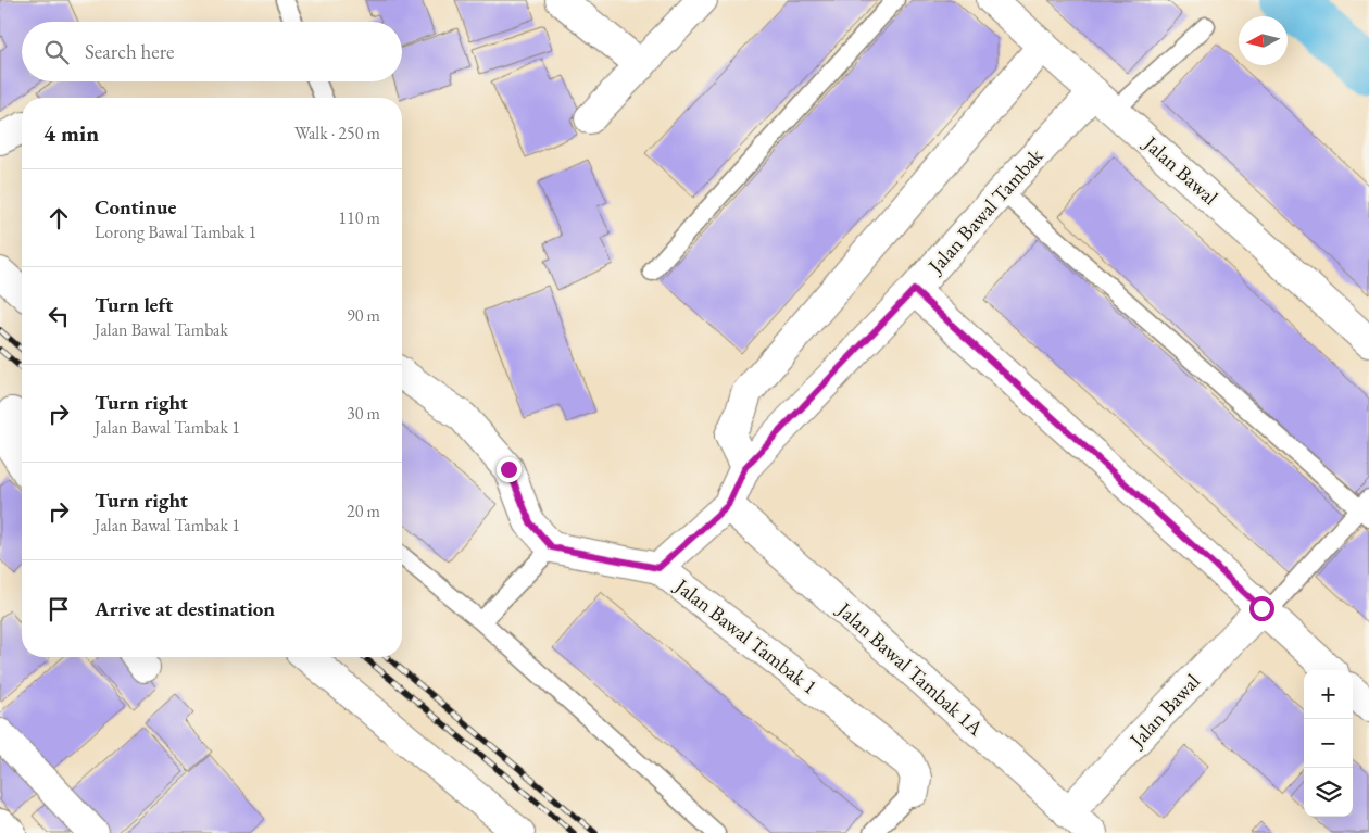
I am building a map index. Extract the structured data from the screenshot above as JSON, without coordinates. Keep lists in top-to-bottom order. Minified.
{"streets":{"street":["Jalan Bawal","Jalan Bawal Tambak","Jalan Bawal Tambak 1","Jalan Bawal Tambak 1A"]},"crossings":[["Jalan Bawal","Jalan Bawal Tambak"],["Jalan Bawal","Jalan Bawal Tambak 1A"],["Jalan Bawal Tambak","Jalan Bawal Tambak 1"],["Jalan Bawal Tambak","Jalan Bawal Tambak 1A"]],"north":"left","page":{"search":"Search here","heading":["4 min","Walk · 250 m"],"list":[["Continue","Lorong Bawal Tambak 1","110 m"],["Turn left","Jalan Bawal Tambak","90 m"],["Turn right","Jalan Bawal Tambak 1","30 m"],["Turn right","Jalan Bawal Tambak 1","20 m"],"Arrive at destination"],"map_buttons":["+","−"]}}
